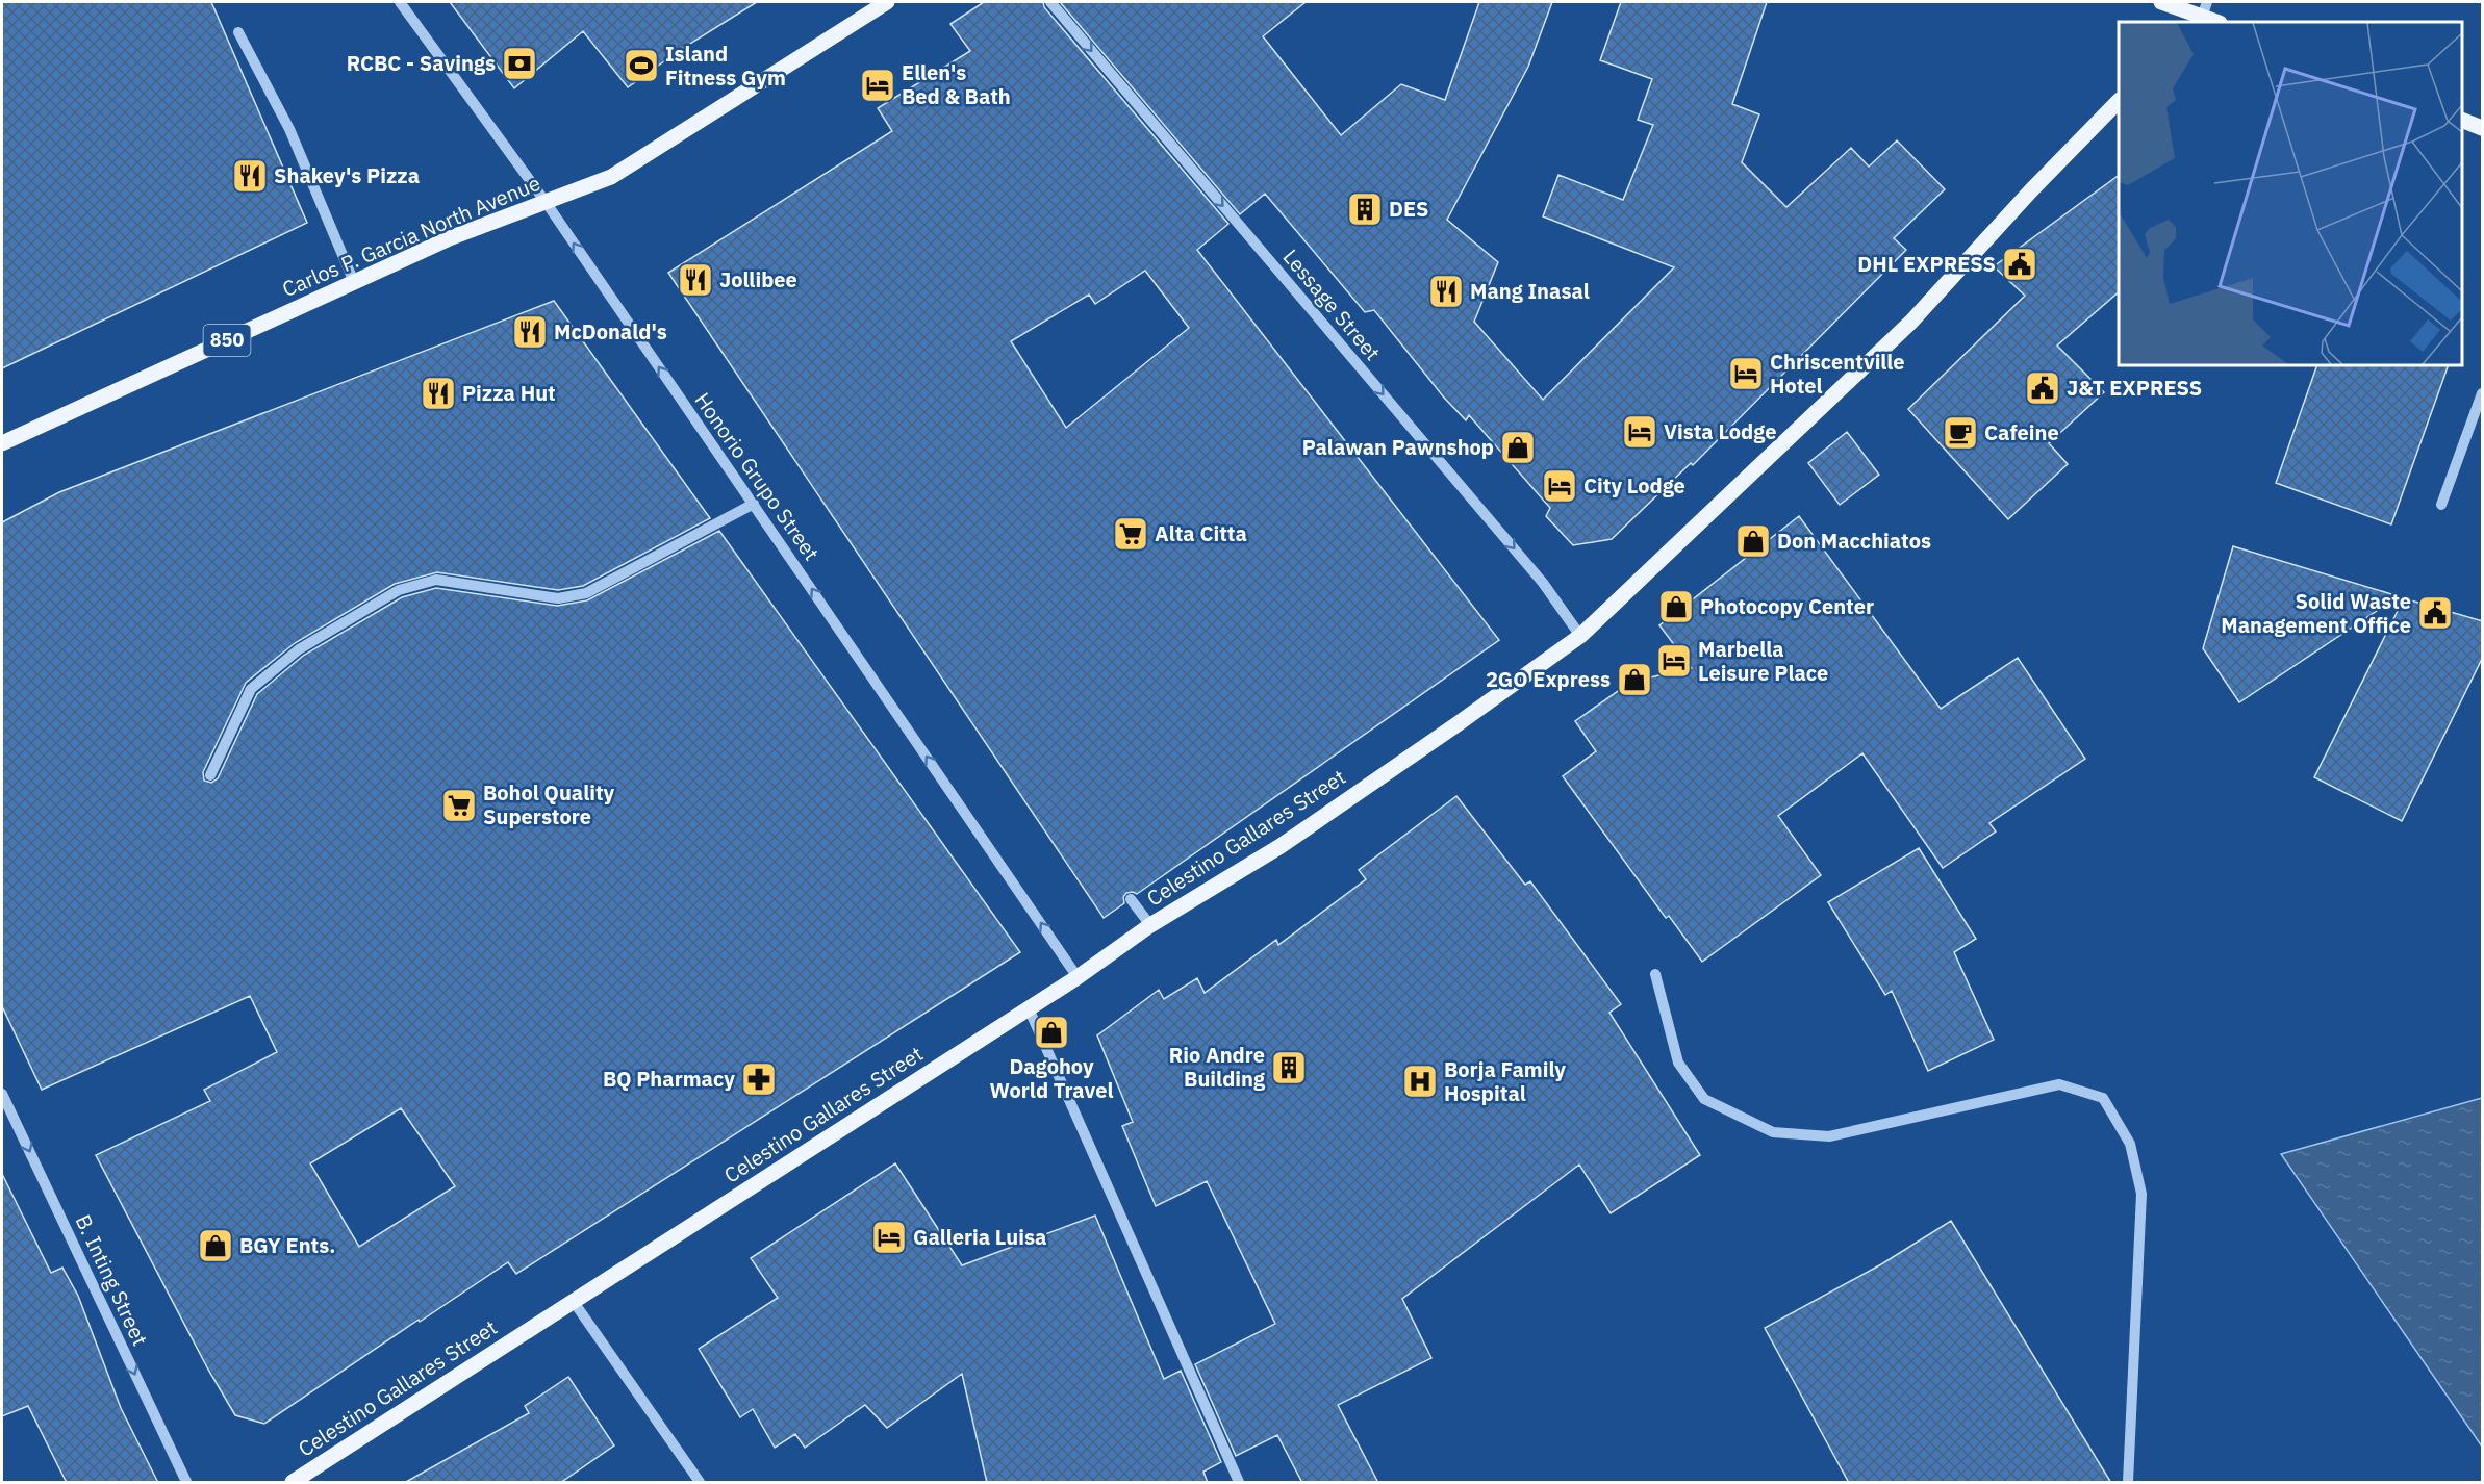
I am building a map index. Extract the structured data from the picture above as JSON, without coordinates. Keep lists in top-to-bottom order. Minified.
{"streets":{"main road":["Carlos P. Garcia North Avenue","850","Celestino Gallares Street"],"street":["Lessage Street","Honorio Grupo Street","B. Inting Street"]},"crossings":[["Carlos P. Garcia North Avenue","Honorio Grupo Street"],["Lessage Street","Celestino Gallares Street"],["Honorio Grupo Street","Celestino Gallares Street"]],"one_way":["Lessage Street","Honorio Grupo Street","B. Inting Street"],"places":{"bank":["RCBC - Savings"],"sports":["Island Fitness Gym"],"hotel":["Ellen's Bed & Bath","Chriscentville Hotel","Vista Lodge","City Lodge","Marbella Leisure Place","Galleria Luisa"],"restaurant":["Shakey's Pizza","Jollibee","Mang Inasal","McDonald's","Pizza Hut"],"building":["DES","Rio Andre Building"],"public building":["DHL EXPRESS","J&T EXPRESS","Solid Waste Management Office"],"cafe":["Cafeine"],"shop":["Palawan Pawnshop","Don Macchiatos","Photocopy Center","2GO Express","Dagohoy World Travel","BGY Ents."],"supermarket":["Alta Citta","Bohol Quality Superstore"],"pharmacy":["BQ Pharmacy"],"hospital":["Borja Family Hospital"]}}
